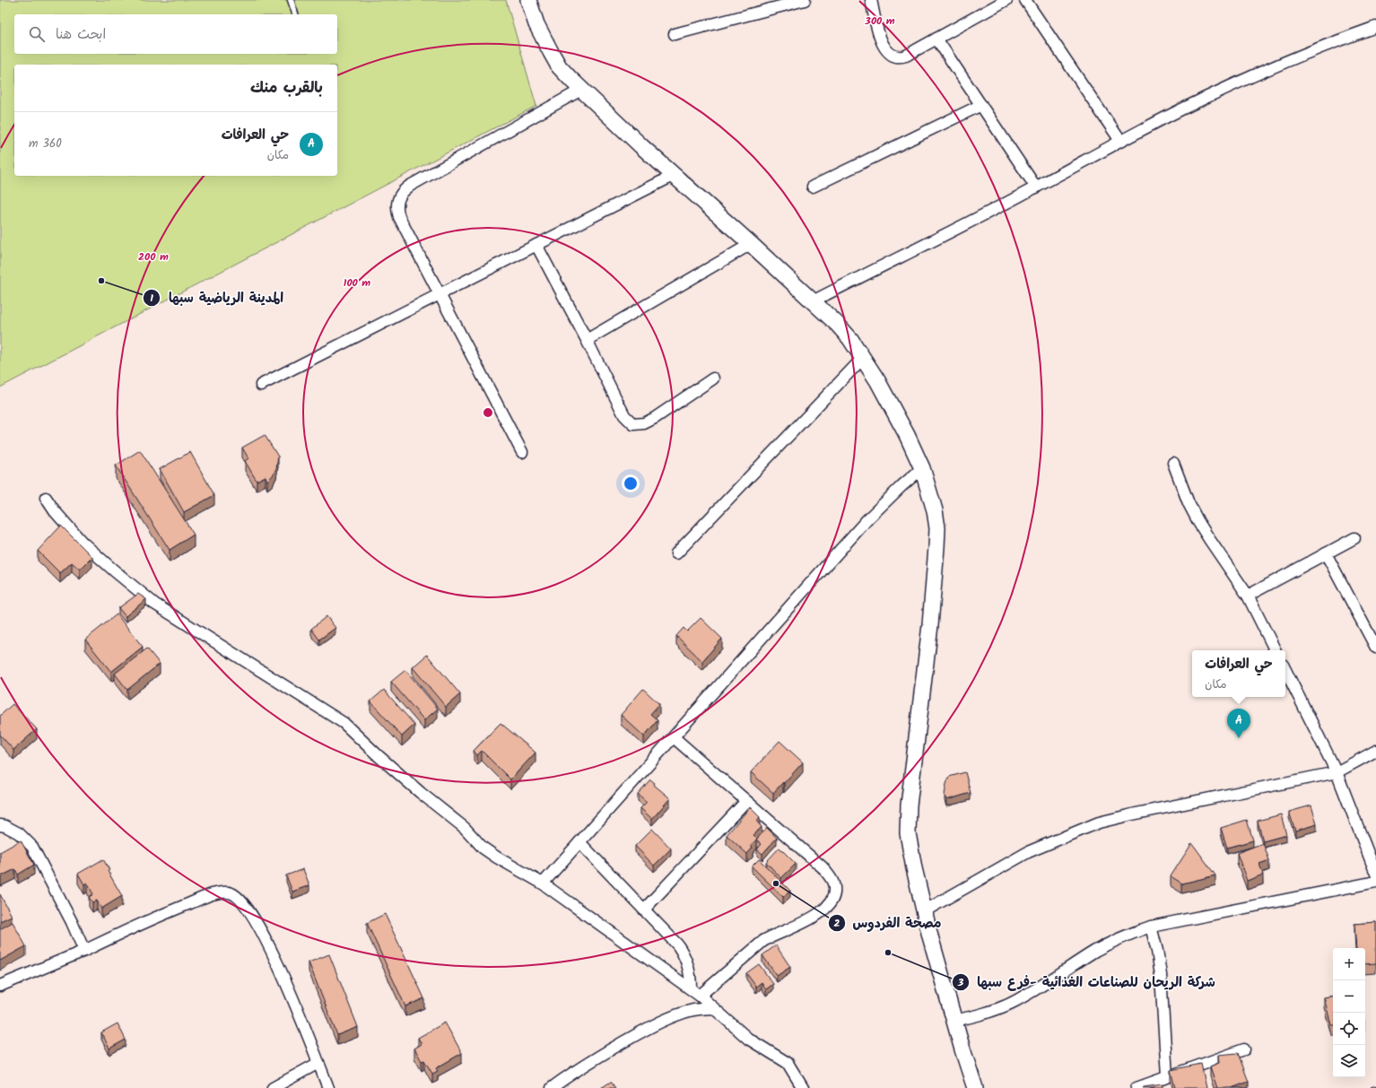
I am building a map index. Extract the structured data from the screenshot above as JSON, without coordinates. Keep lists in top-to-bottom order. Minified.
{"places":["المدينة الرياضية سبها","مصحة الفردوس","شركة الريحان للصناعات الغذائية -فرع سبها"],"page":{"search":"ابحث هنا","heading":"بالقرب منك","list":[{"mark":"A","name":"حي العرافات","note":"مكان","value":"360 m"}],"popup":["حي العرافات","مكان"],"pins":"A","map_buttons":["+","−"]},"rings":["300 m","200 m","100 m"]}
